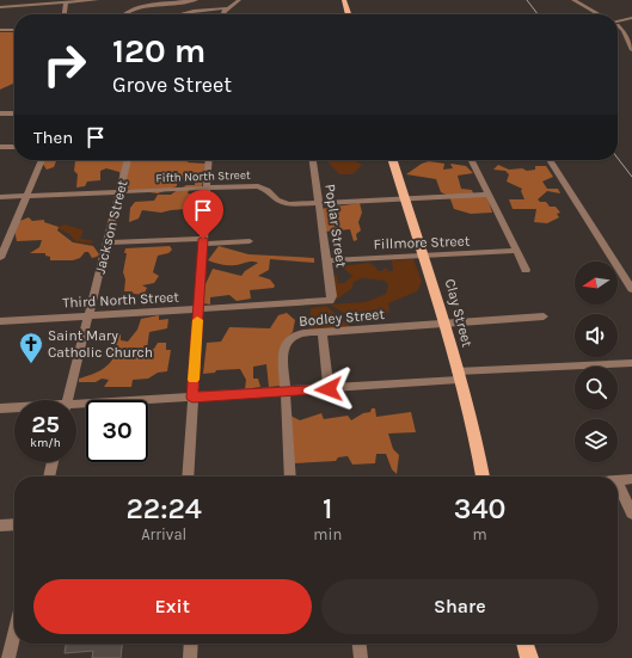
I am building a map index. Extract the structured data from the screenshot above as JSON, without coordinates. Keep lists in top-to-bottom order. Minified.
{"streets":{"main road":["Clay Street"],"street":["Fifth North Street","Poplar Street","Jackson Street","Fillmore Street","Third North Street","Bodley Street"]},"crossings":[["Fifth North Street","Poplar Street"],["Fifth North Street","Jackson Street"],["Fifth North Street","Clay Street"],["Poplar Street","Fillmore Street"],["Poplar Street","Third North Street"],["Jackson Street","Third North Street"],["Fillmore Street","Clay Street"],["Clay Street","Bodley Street"]],"places":{"church":["Saint Mary Catholic Church"]},"north":"left","page":{"turn":["120 m","Grove Street"],"then":"Then","speed":"25 km/h","limit":"30","eta":["22:24","Arrival","1","min","340","m"],"buttons":["Exit","Share"]}}
